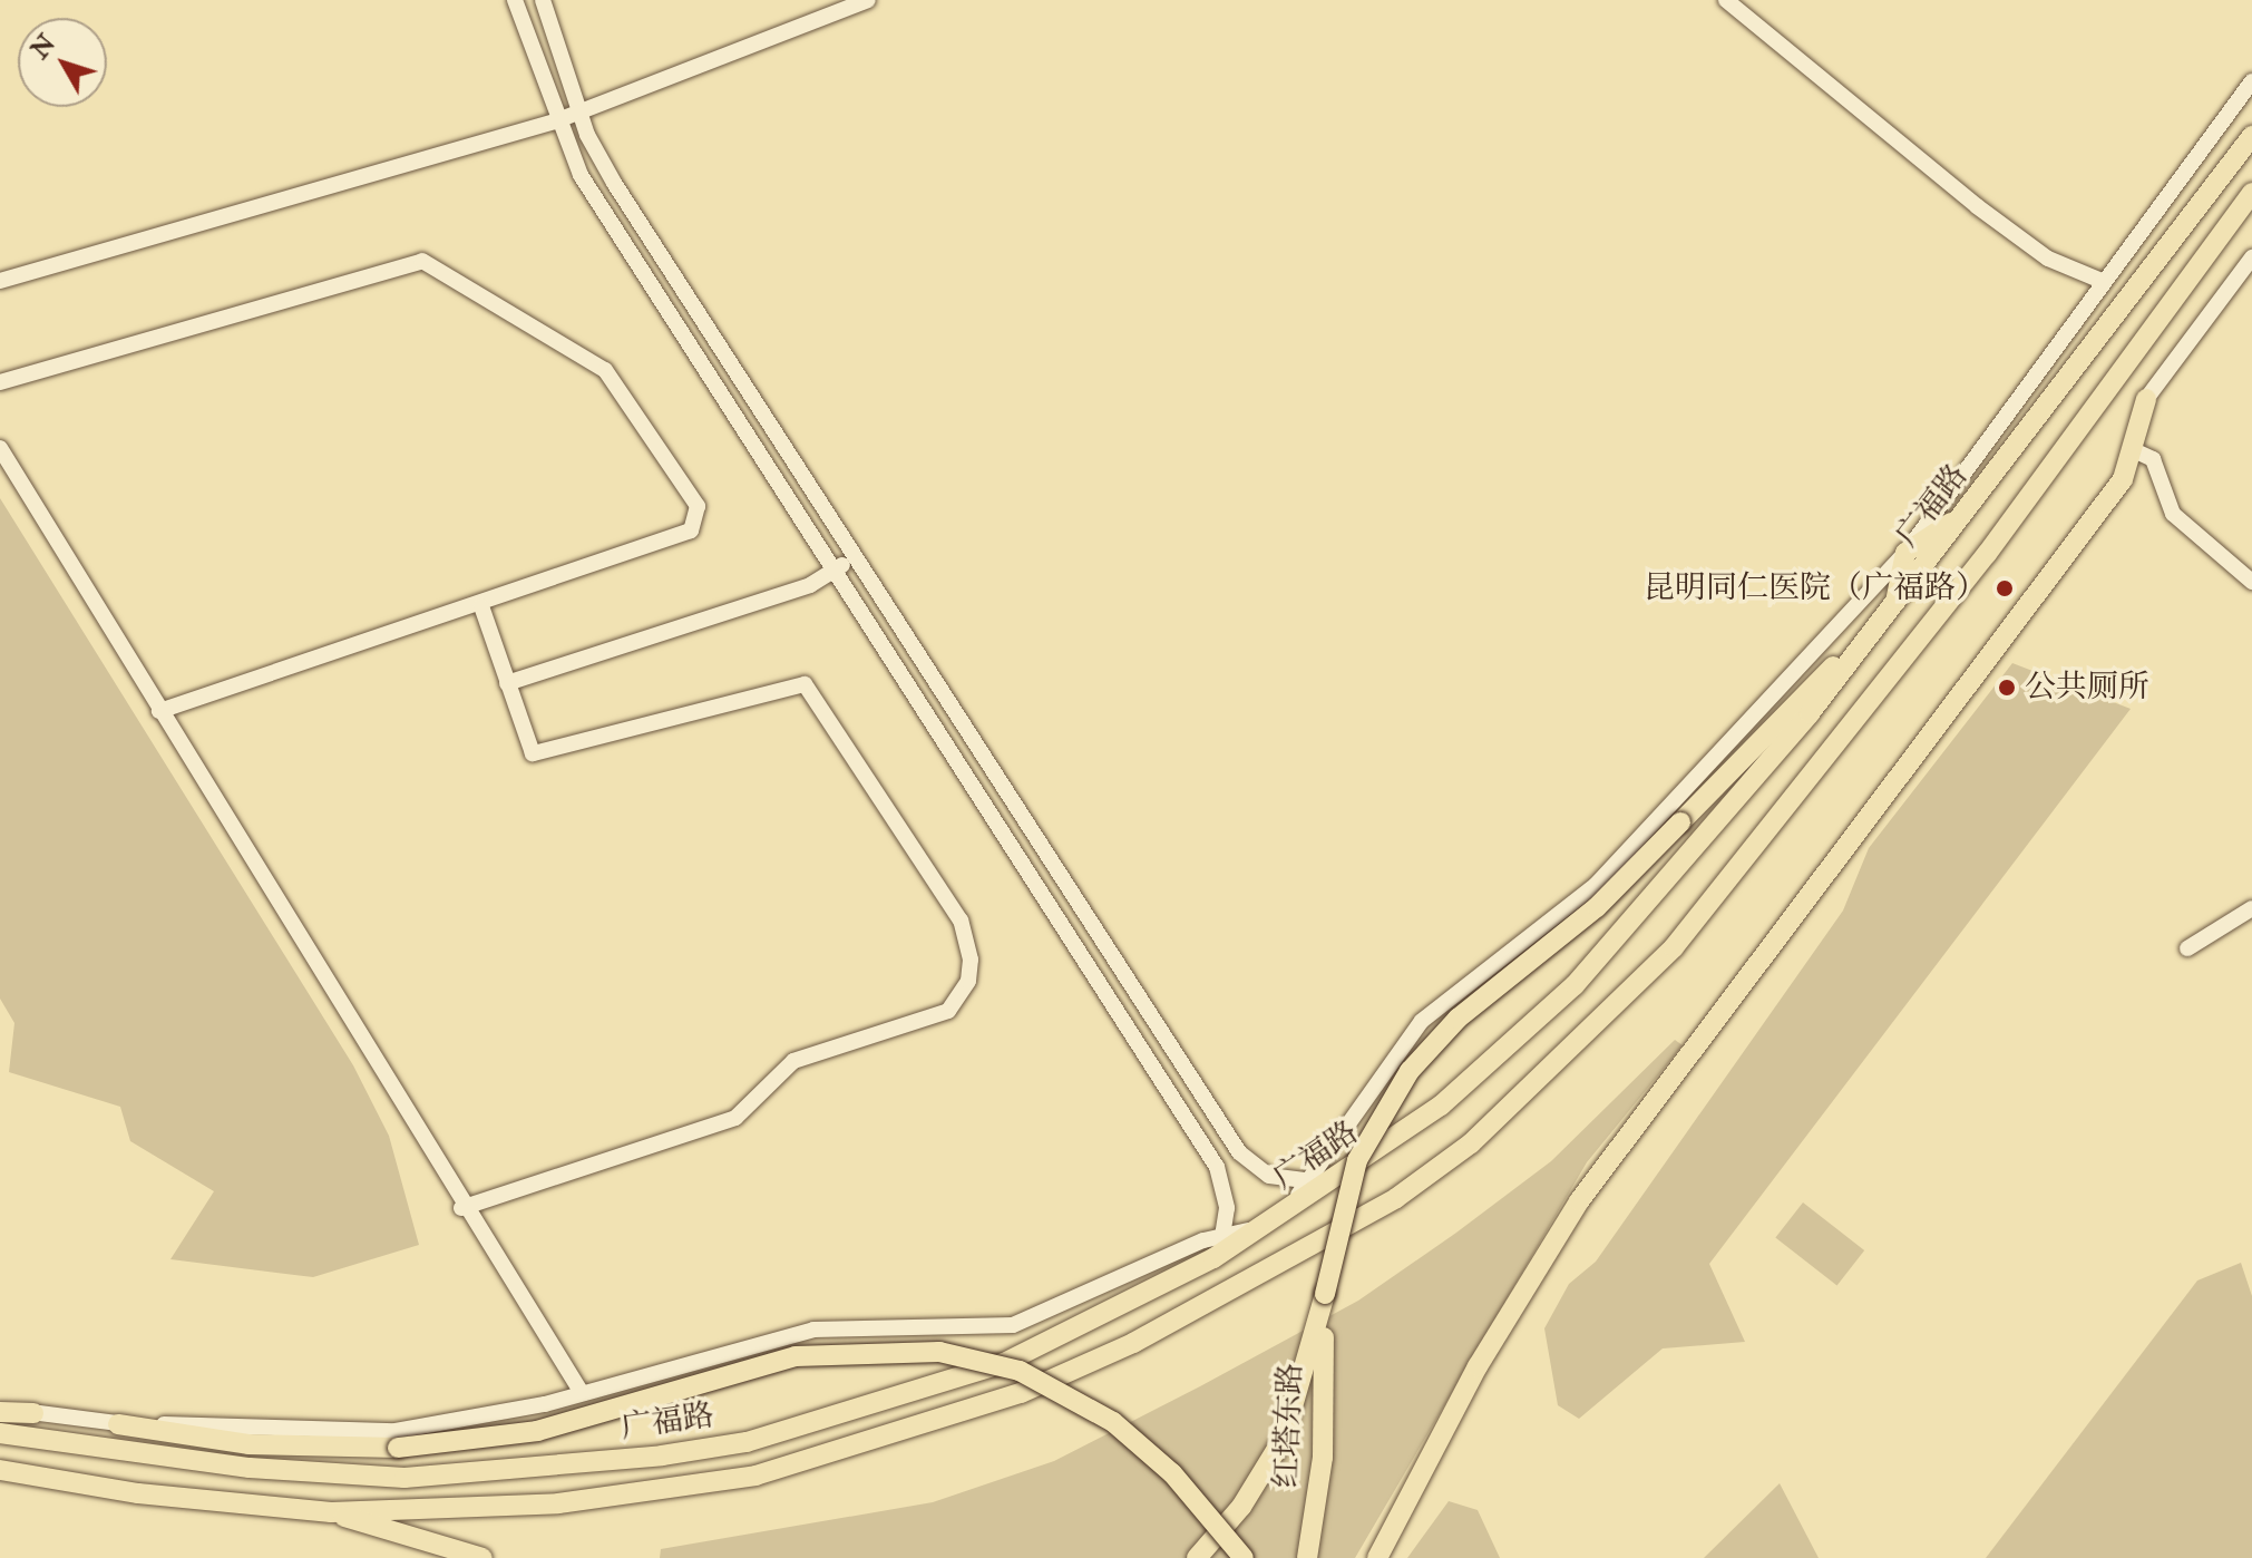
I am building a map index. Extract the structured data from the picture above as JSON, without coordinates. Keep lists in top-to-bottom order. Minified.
{"streets":{"main road":["广福路","红塔东路"]},"places":["昆明同仁医院（广福路）","公共厕所"],"north":"top left"}
